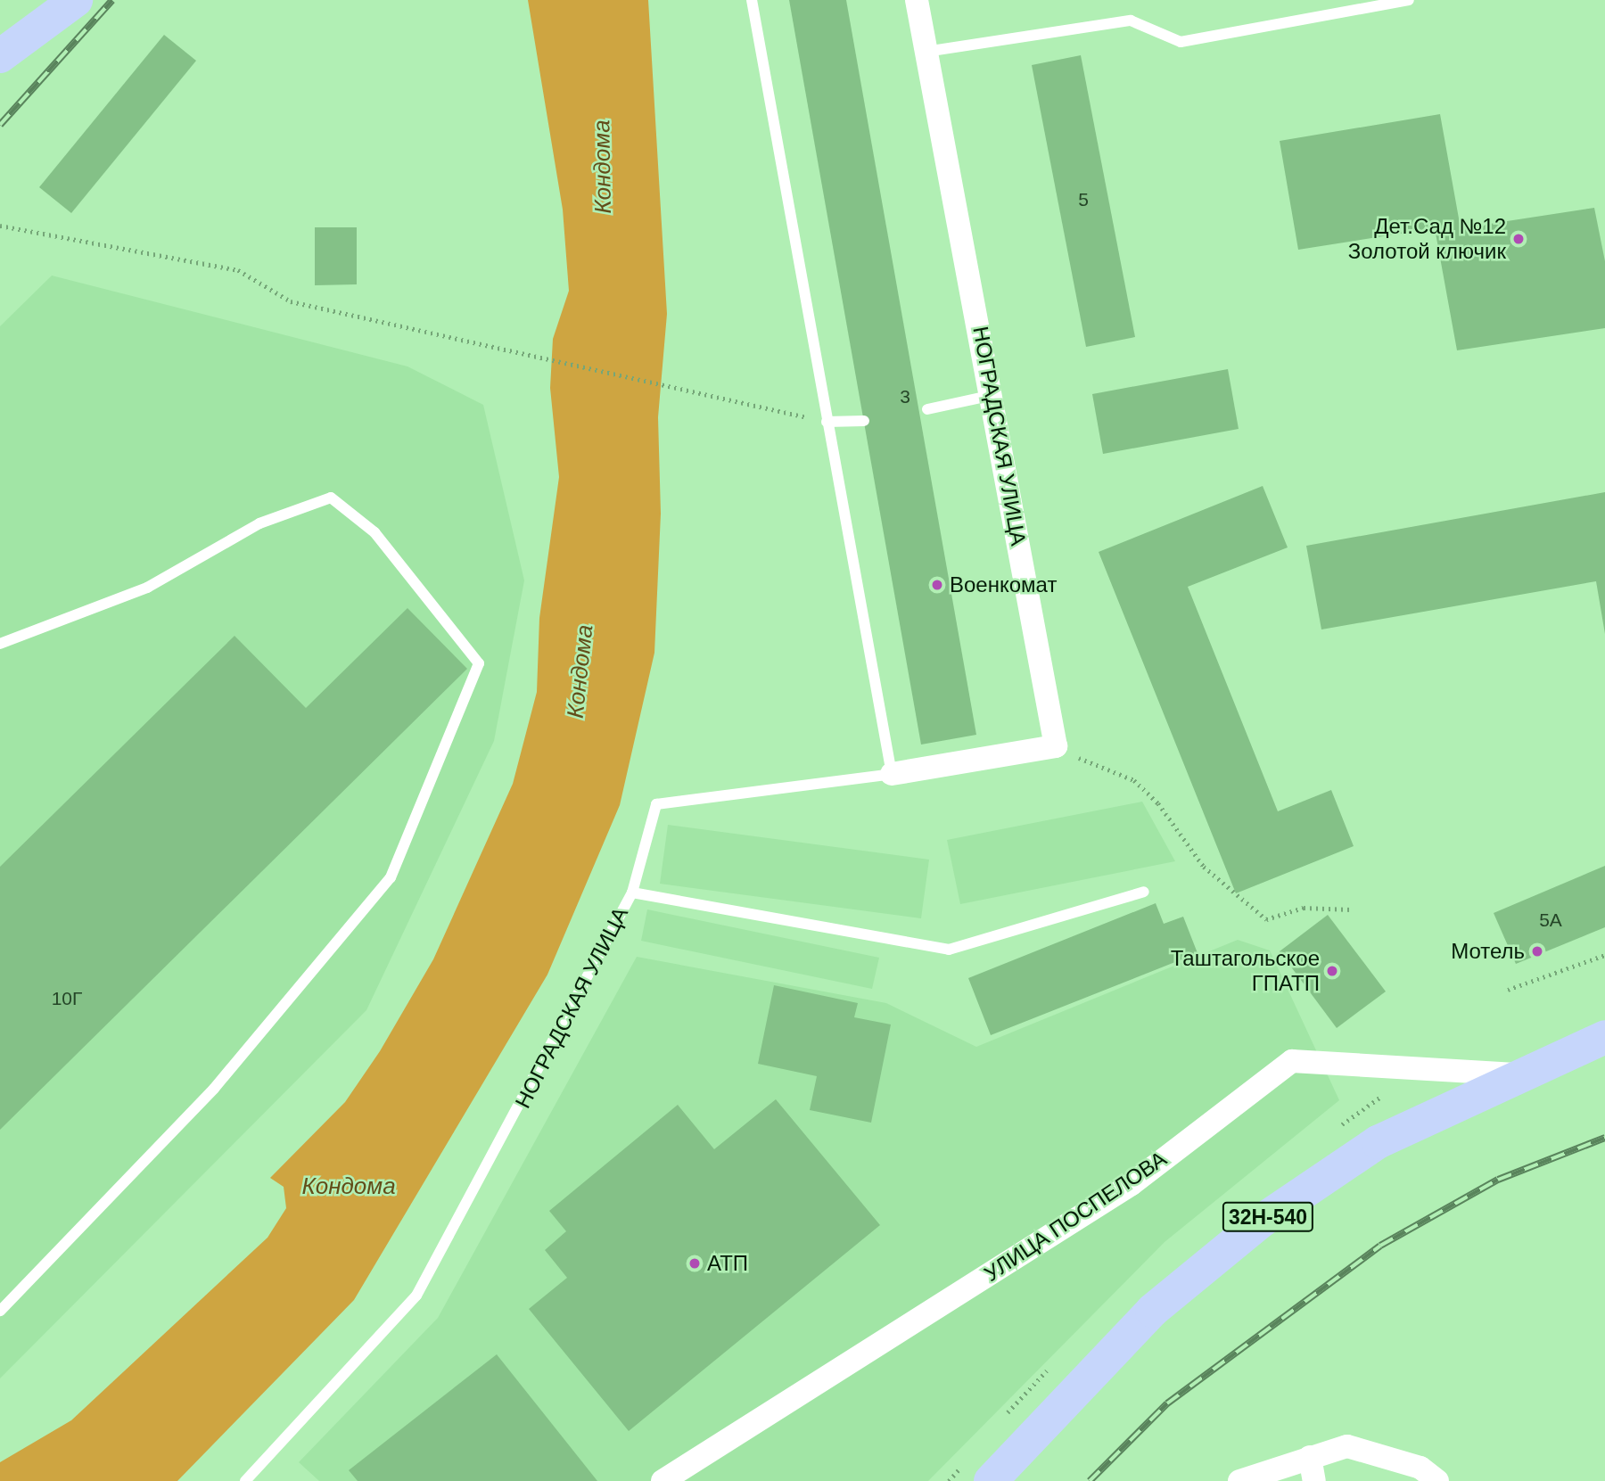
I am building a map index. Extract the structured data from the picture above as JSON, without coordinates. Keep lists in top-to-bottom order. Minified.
{"streets":{"main road":["32Н-540"],"street":["НОГРАДСКАЯ УЛИЦА","УЛИЦА ПОСПЕЛОВА"]},"crossings":[["УЛИЦА ПОСПЕЛОВА","32Н-540"]],"water":["Кондома"],"places":["Дет.Сад №12 Золотой ключик","Военкомат","Мотель","Таштагольское ГПАТП","АТП"],"house_numbers":["5","3","5А","10Г"]}
